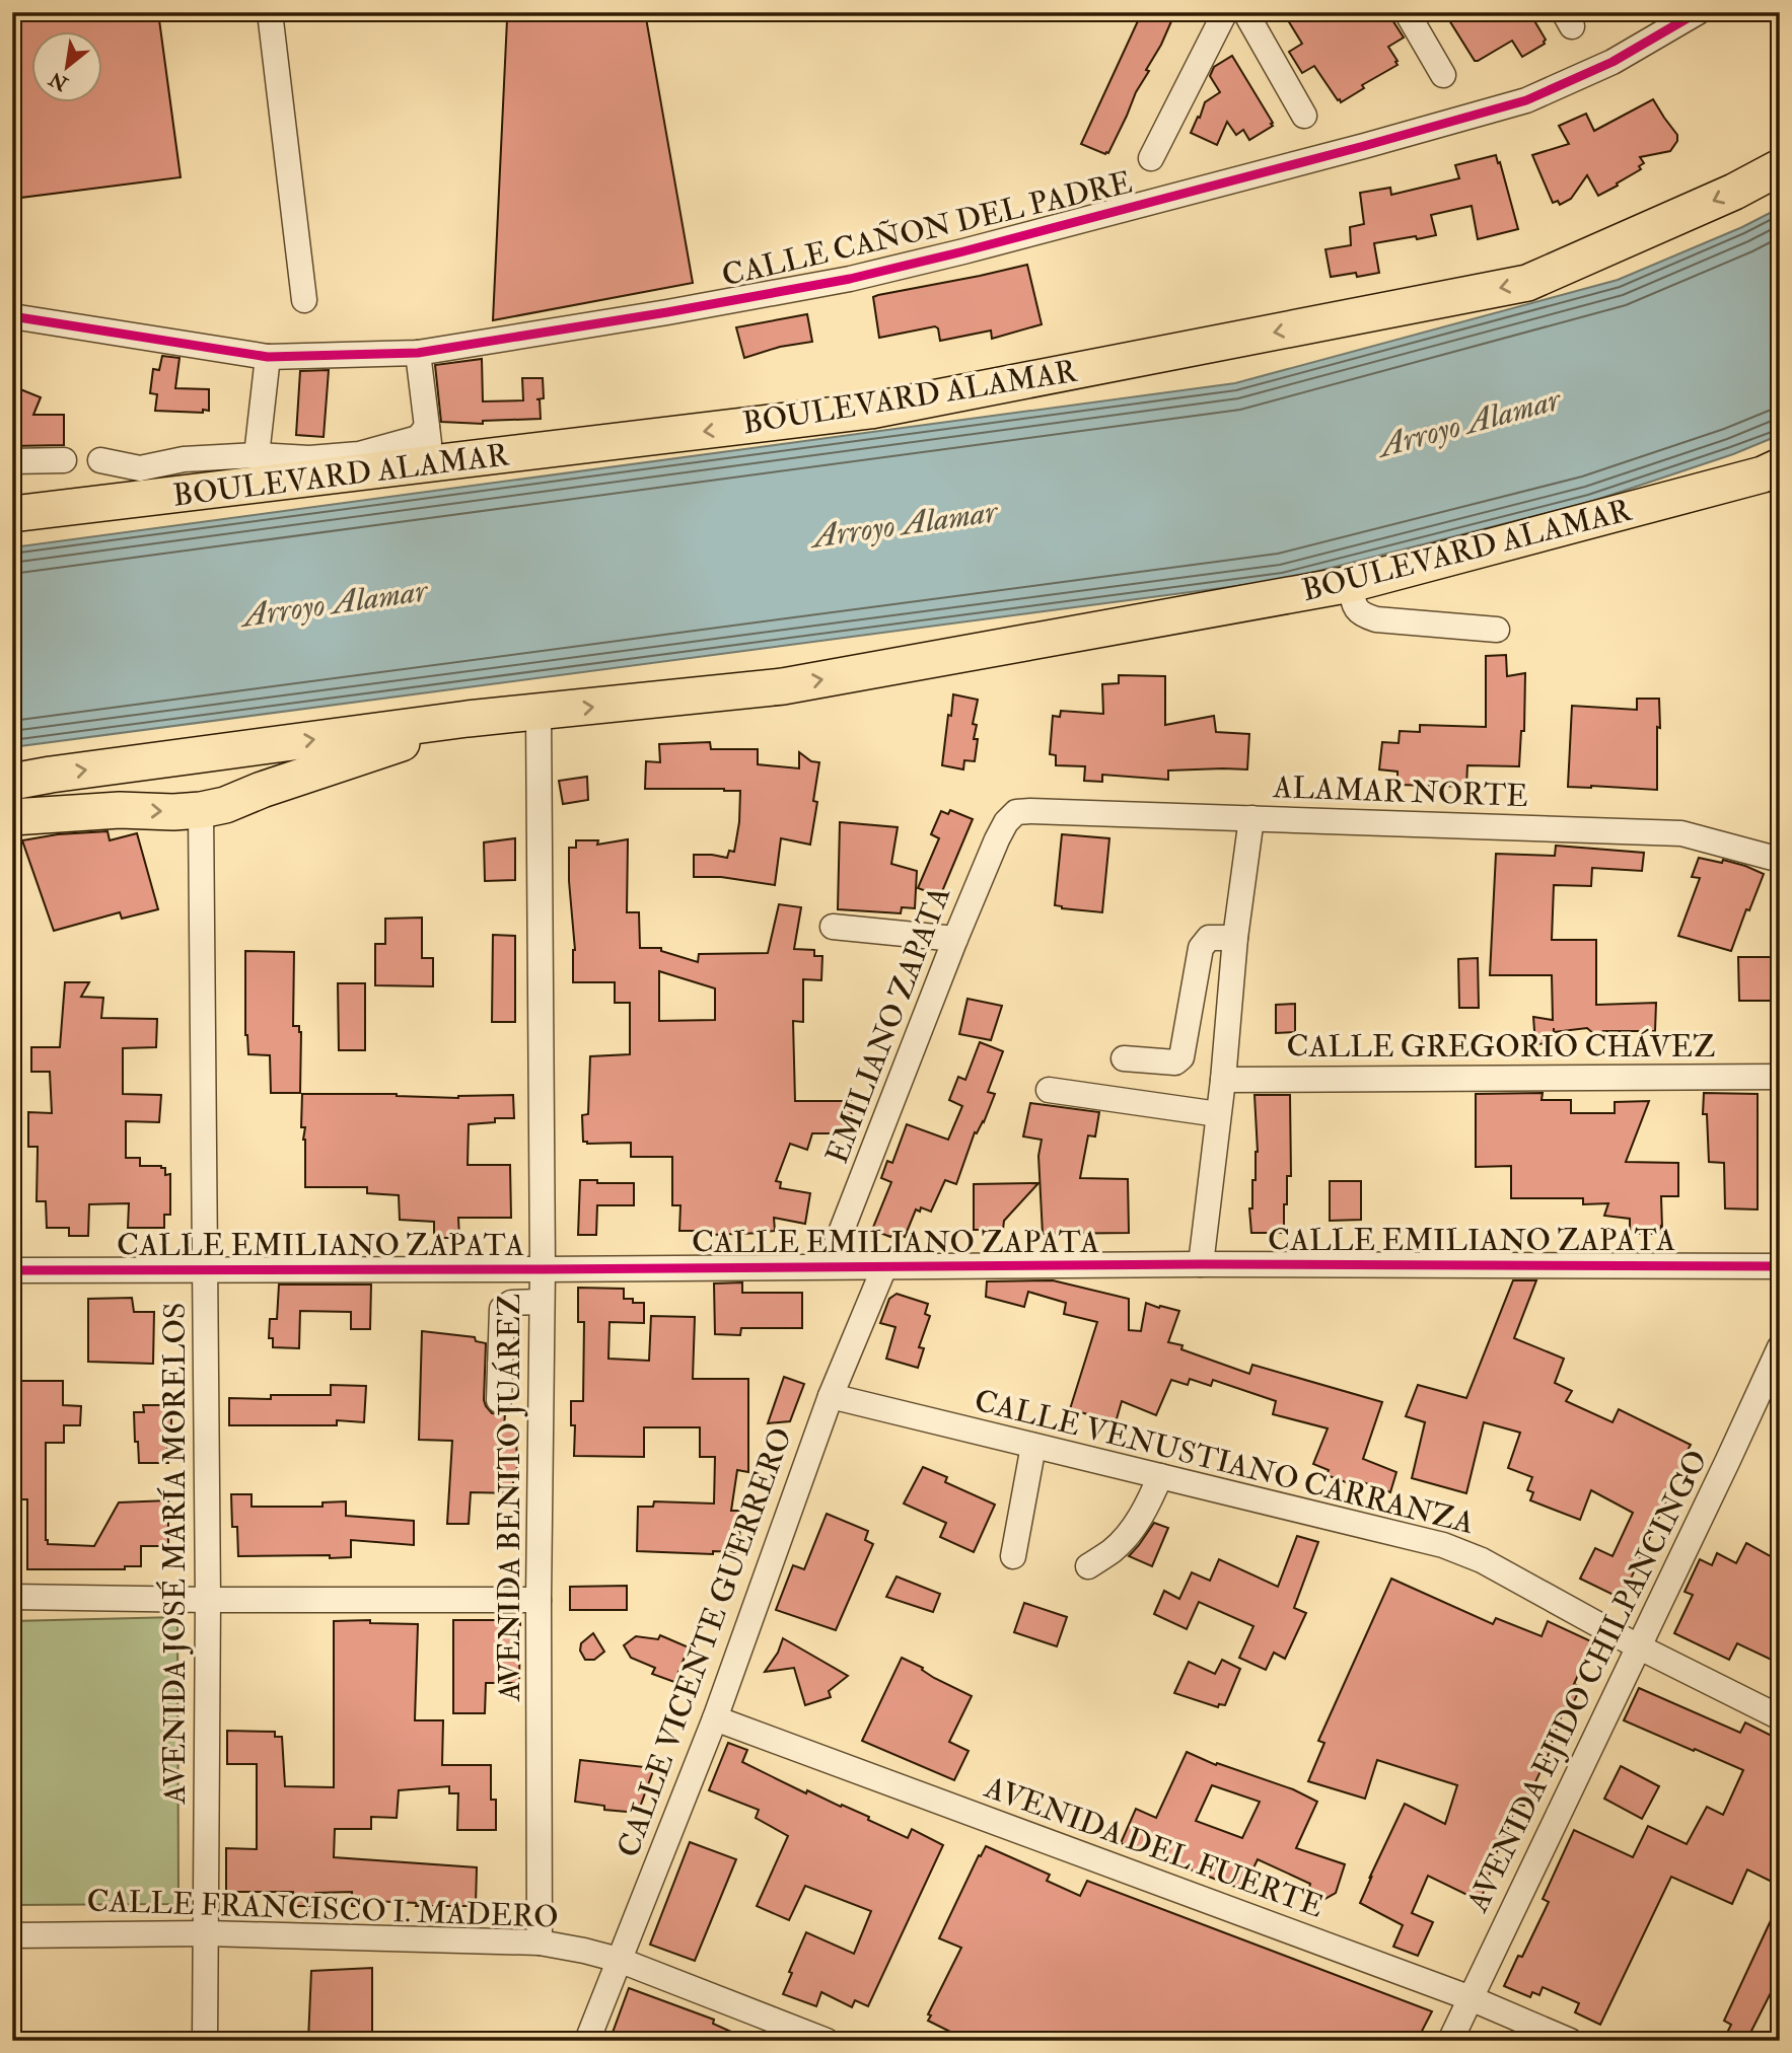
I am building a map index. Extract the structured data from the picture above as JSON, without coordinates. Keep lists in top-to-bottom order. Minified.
{"streets":{"highway":["BOULEVARD ALAMAR"],"street":["CALLE CAÑON DEL PADRE","ALAMAR NORTE","EMILIANO ZAPATA","CALLE GREGORIO CHÁVEZ","CALLE EMILIANO ZAPATA","CALLE VENUSTIANO CARRANZA","AVENIDA BENITO JUÁREZ","AVENIDA JOSÉ MARÍA MORELOS","CALLE VICENTE GUERRERO","AVENIDA EJIDO CHILPANCINGO","AVENIDA DEL FUERTE","CALLE FRANCISCO I. MADERO"]},"crossings":[["BOULEVARD ALAMAR","AVENIDA BENITO JUÁREZ"],["ALAMAR NORTE","EMILIANO ZAPATA"],["EMILIANO ZAPATA","CALLE EMILIANO ZAPATA"],["CALLE EMILIANO ZAPATA","AVENIDA BENITO JUÁREZ"],["CALLE EMILIANO ZAPATA","AVENIDA JOSÉ MARÍA MORELOS"],["CALLE EMILIANO ZAPATA","CALLE VICENTE GUERRERO"],["CALLE VENUSTIANO CARRANZA","CALLE VICENTE GUERRERO"],["CALLE VENUSTIANO CARRANZA","AVENIDA EJIDO CHILPANCINGO"],["AVENIDA BENITO JUÁREZ","CALLE FRANCISCO I. MADERO"],["AVENIDA JOSÉ MARÍA MORELOS","CALLE FRANCISCO I. MADERO"],["CALLE VICENTE GUERRERO","AVENIDA DEL FUERTE"],["CALLE VICENTE GUERRERO","CALLE FRANCISCO I. MADERO"],["AVENIDA EJIDO CHILPANCINGO","AVENIDA DEL FUERTE"]],"water":["Arroyo Alamar"],"north":"bottom left"}
